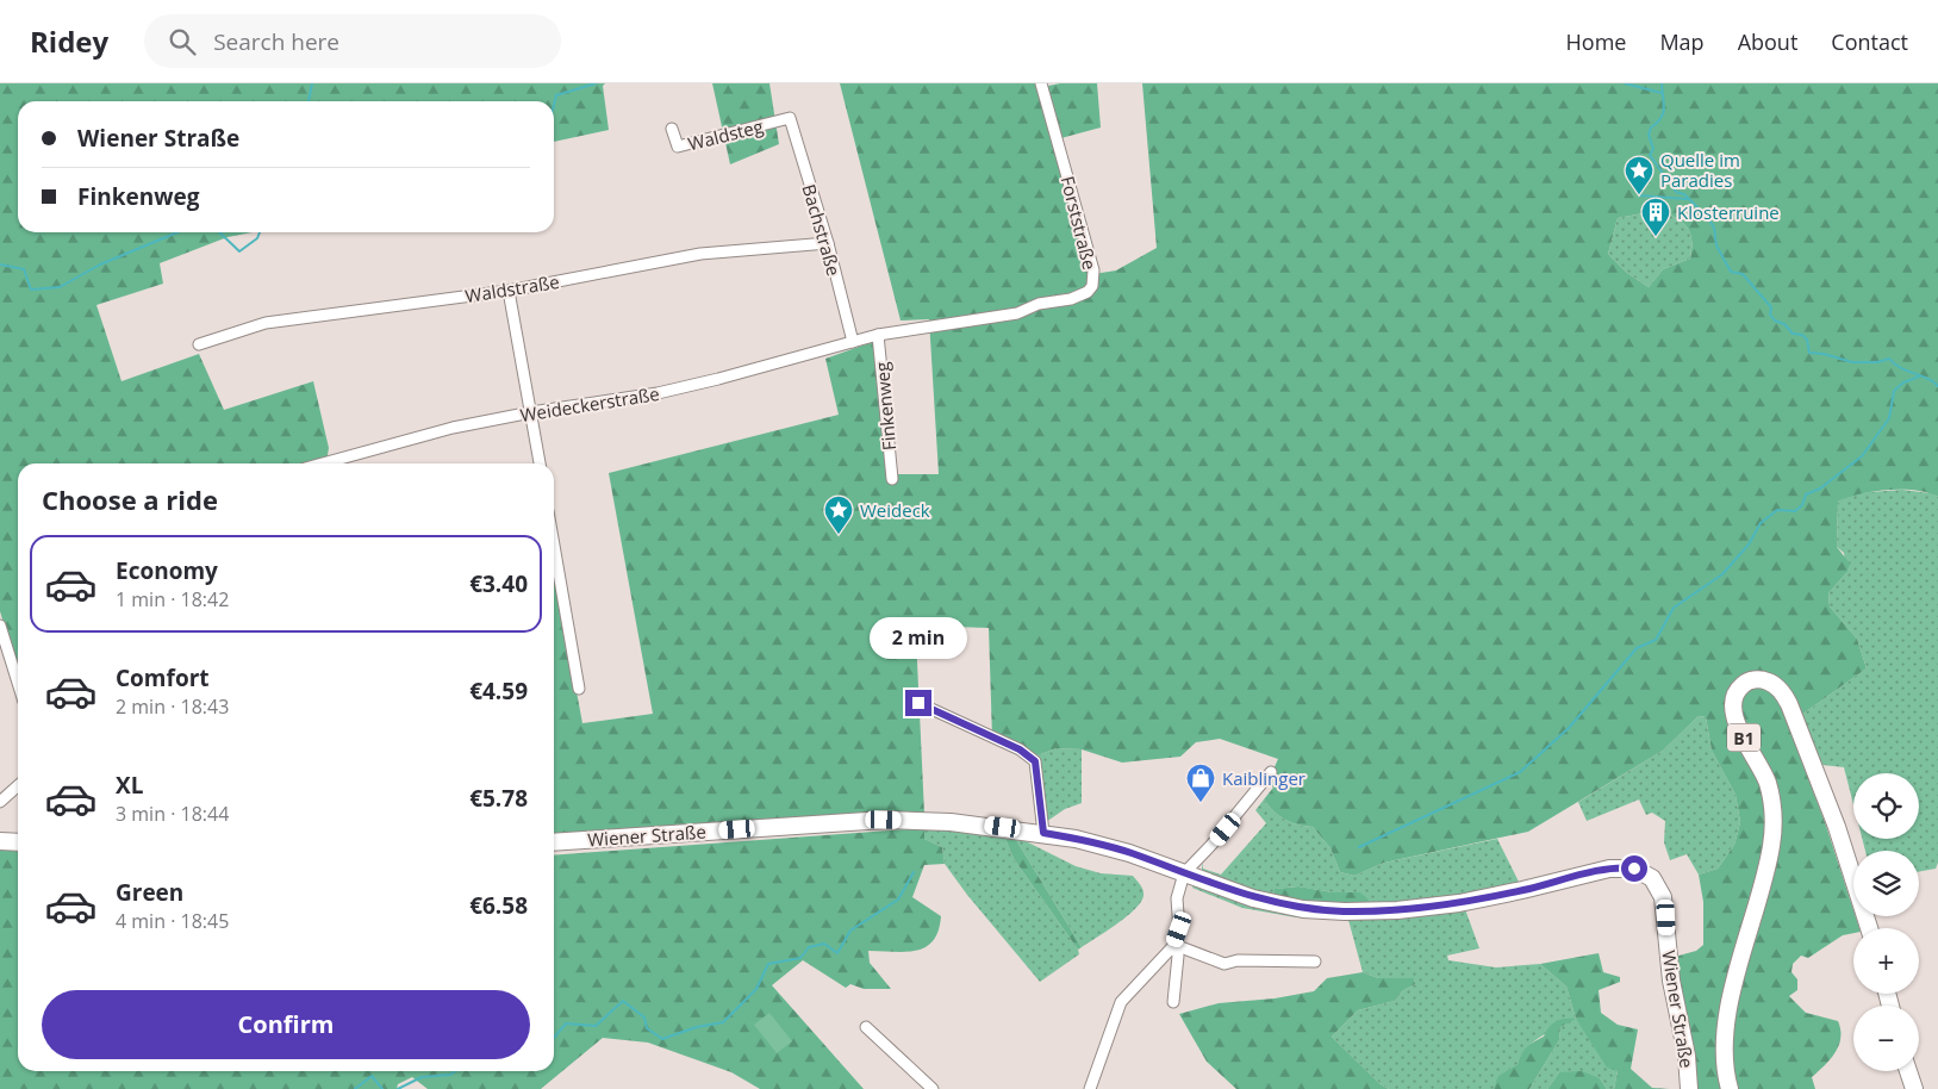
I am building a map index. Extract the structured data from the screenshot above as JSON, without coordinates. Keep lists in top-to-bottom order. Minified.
{"streets":{"main road":["B1","Wiener Straße"],"street":["Waldsteg","Forststraße","Bachstraße","Waldstraße","Weideckerstraße","Finkenweg"]},"crossings":[["Waldsteg","Bachstraße"],["Forststraße","Weideckerstraße"],["Forststraße","Finkenweg"],["Bachstraße","Waldstraße"],["Bachstraße","Weideckerstraße"],["Weideckerstraße","Finkenweg"]],"places":{"place":["Quelle im Paradies","Weideck"],"building":["Klosterruine"],"shop":["Kaiblinger"]},"page":{"header":"Ridey","search":"Search here","nav":["Home","Map","About","Contact"],"banner":["Wiener Straße","Finkenweg"],"heading":"Choose a ride","list":[{"name":"Economy","note":"1 min · 18:42","value":"€3.40"},{"name":"Comfort","note":"2 min · 18:43","value":"€4.59"},{"name":"XL","note":"3 min · 18:44","value":"€5.78"},{"name":"Green","note":"4 min · 18:45","value":"€6.58"}],"bubble":"2 min","map_buttons":["+","−"],"buttons":"Confirm"}}
